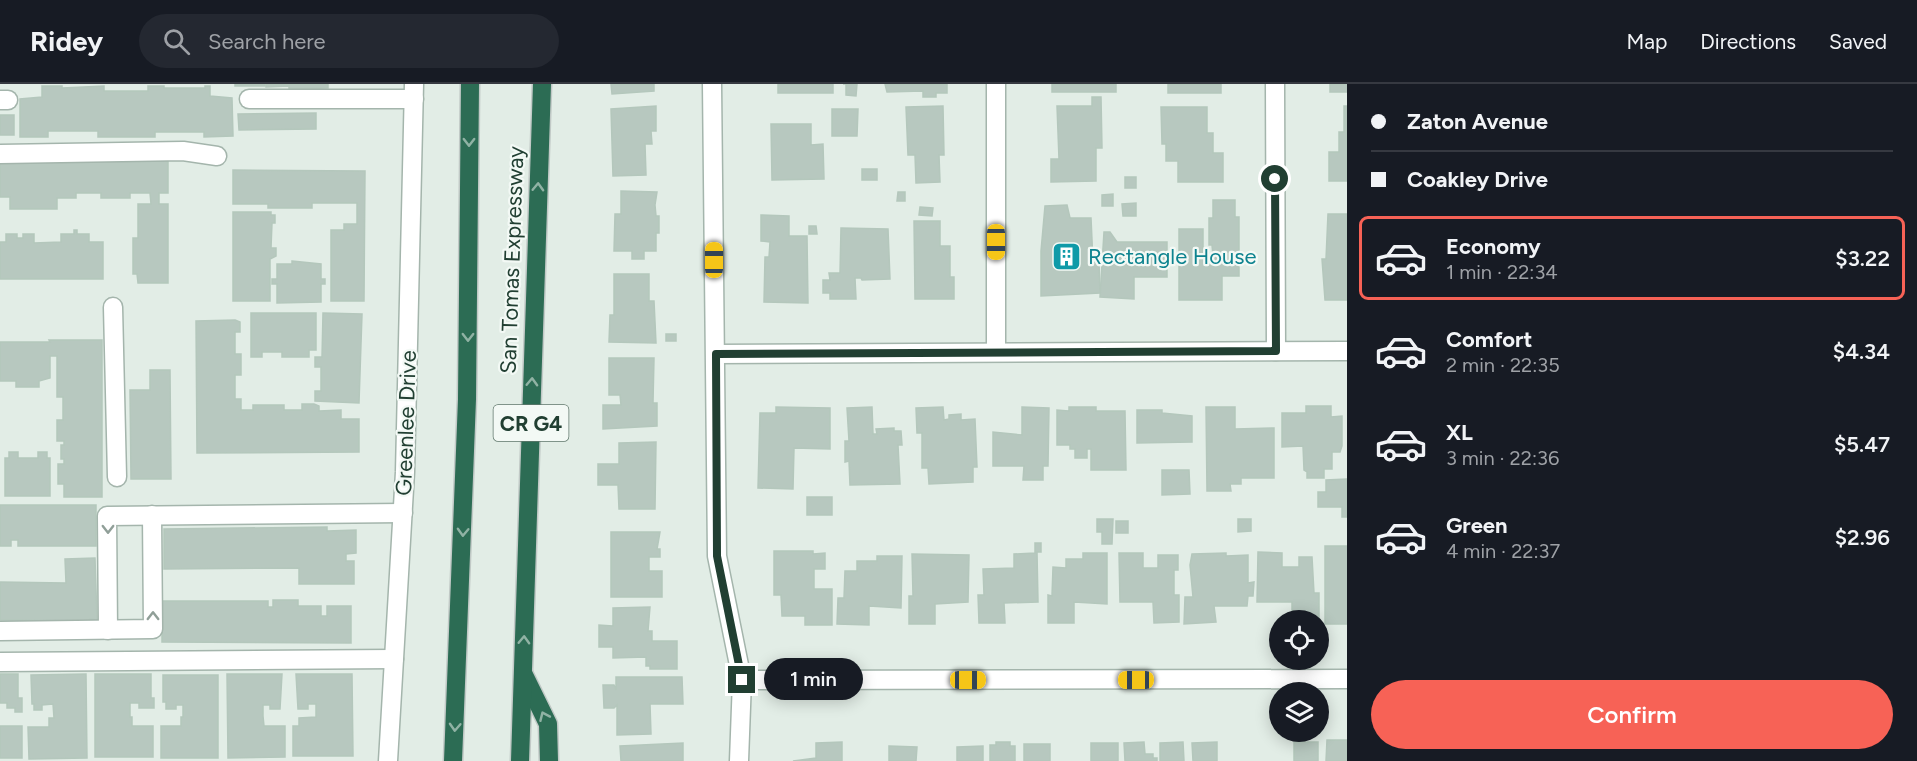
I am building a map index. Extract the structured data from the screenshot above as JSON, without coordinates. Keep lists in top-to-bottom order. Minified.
{"streets":{"highway":["San Tomas Expressway","CR G4"],"street":["Greenlee Drive"]},"places":{"building":["Rectangle House"]},"page":{"header":"Ridey","search":"Search here","nav":["Map","Directions","Saved"],"banner":["Zaton Avenue","Coakley Drive"],"list":[{"name":"Economy","note":"1 min · 22:34","value":"$3.22"},{"name":"Comfort","note":"2 min · 22:35","value":"$4.34"},{"name":"XL","note":"3 min · 22:36","value":"$5.47"},{"name":"Green","note":"4 min · 22:37","value":"$2.96"}],"bubble":"1 min","buttons":"Confirm"}}
